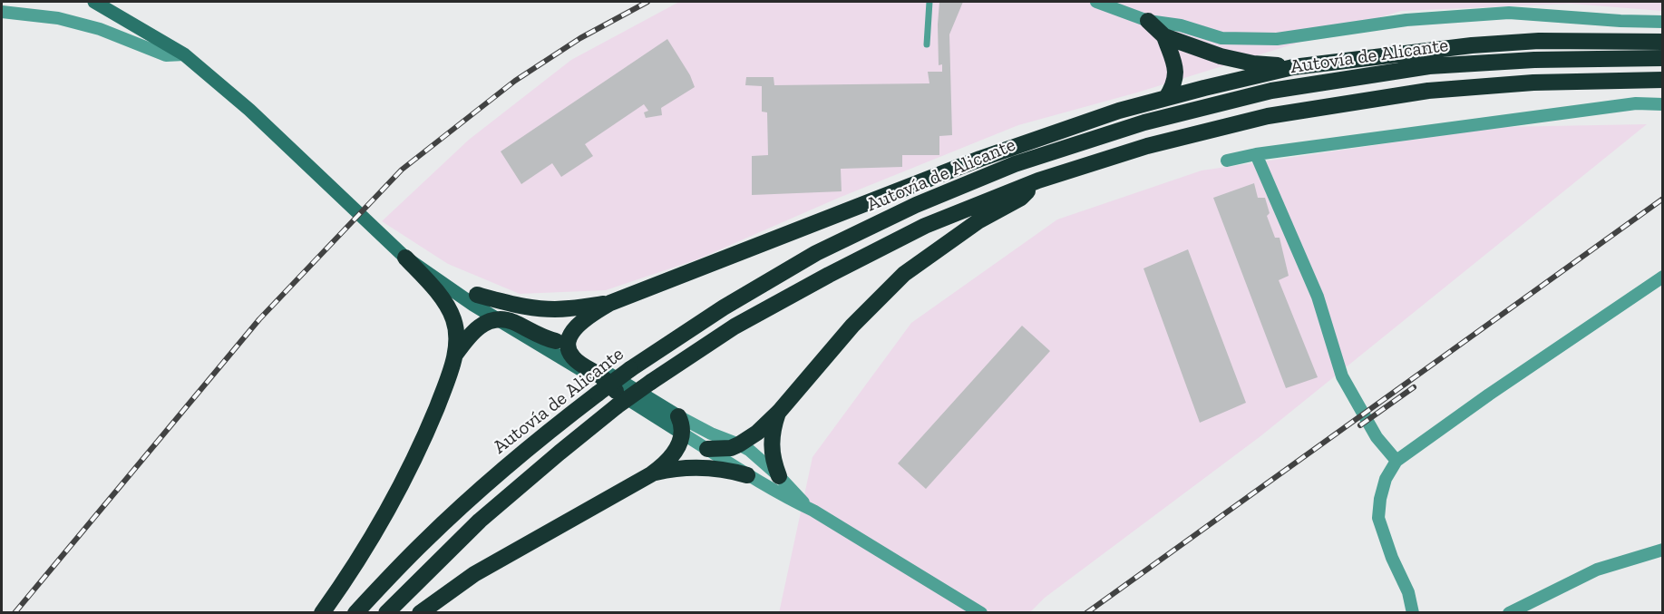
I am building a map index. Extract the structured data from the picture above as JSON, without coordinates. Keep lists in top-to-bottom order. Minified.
{"streets":{"highway":["Autovía de Alicante"]}}
